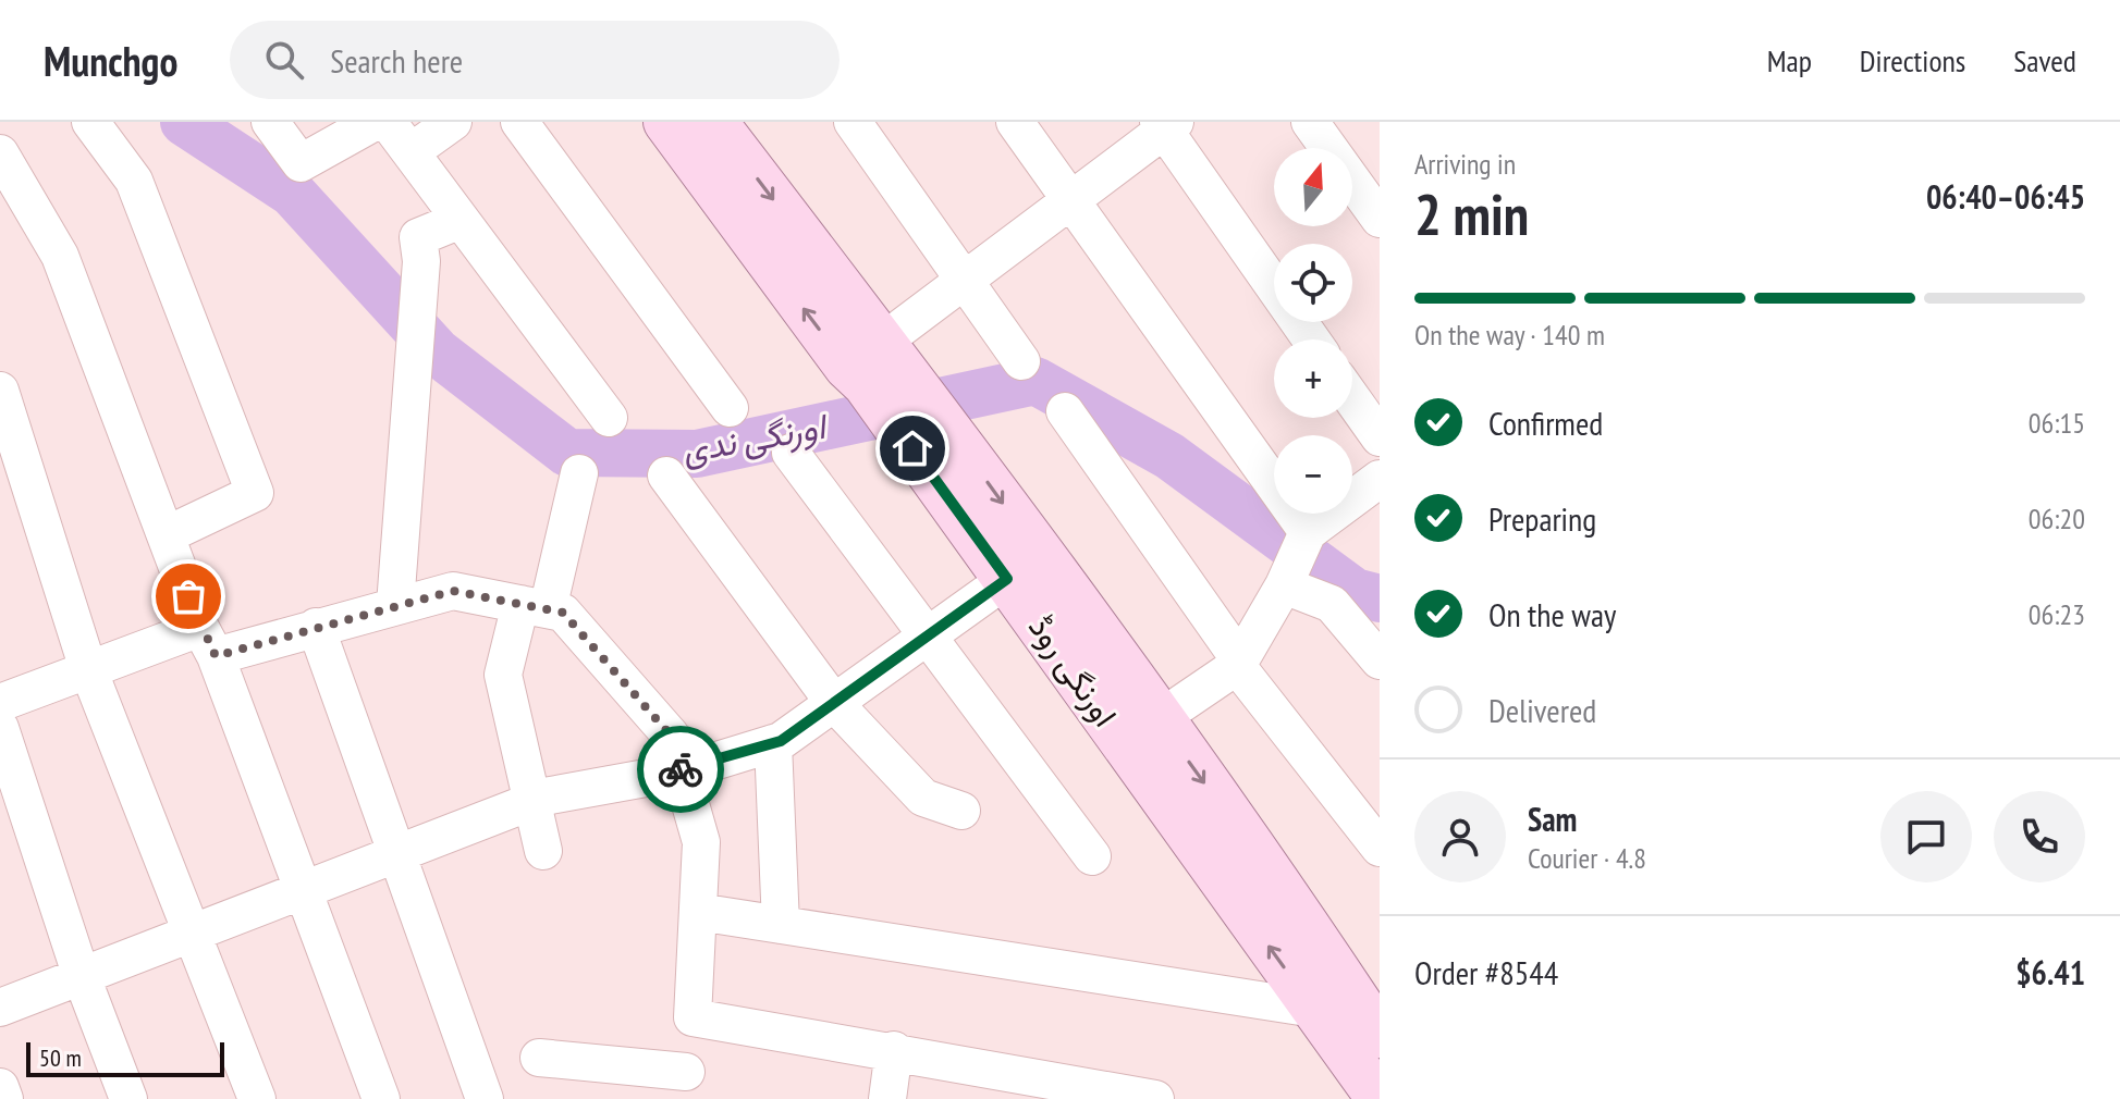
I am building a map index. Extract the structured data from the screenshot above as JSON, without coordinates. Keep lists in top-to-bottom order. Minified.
{"streets":{"main road":["اورنگی روڈ"]},"water":["اورنگی ندی"],"scale_bar":"50 m","north":"top","page":{"header":"Munchgo","search":"Search here","nav":["Map","Directions","Saved"],"heading":["2 min","Arriving in","06:40–06:45"],"panel":["Sam","Courier · 4.8","Order #8544","$6.41"],"map_buttons":["+","−"],"bar":"On the way · 140 m","list":[["Confirmed","06:15"],["Preparing","06:20"],["On the way","06:23"],"Delivered"],"scale":"50 m"}}
